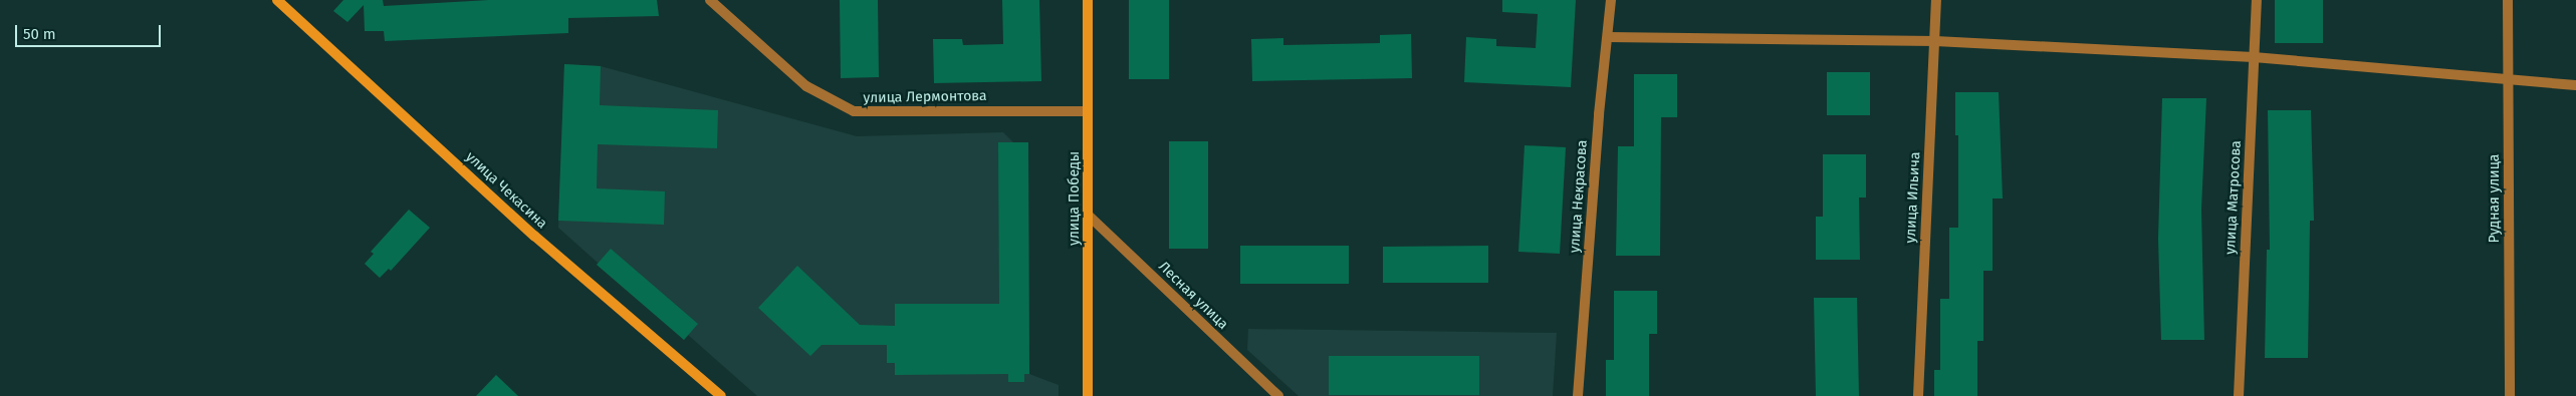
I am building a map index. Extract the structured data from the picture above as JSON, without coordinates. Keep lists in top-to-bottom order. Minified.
{"streets":{"street":["улица Лермонтова","улица Чекасина","улица Некрасова","улица Ильича","улица Матросова","улица Победы","Рудная улица","Лесная улица"]},"crossings":[["улица Лермонтова","улица Победы"],["улица Победы","Лесная улица"]],"scale_bar":"50 m"}
